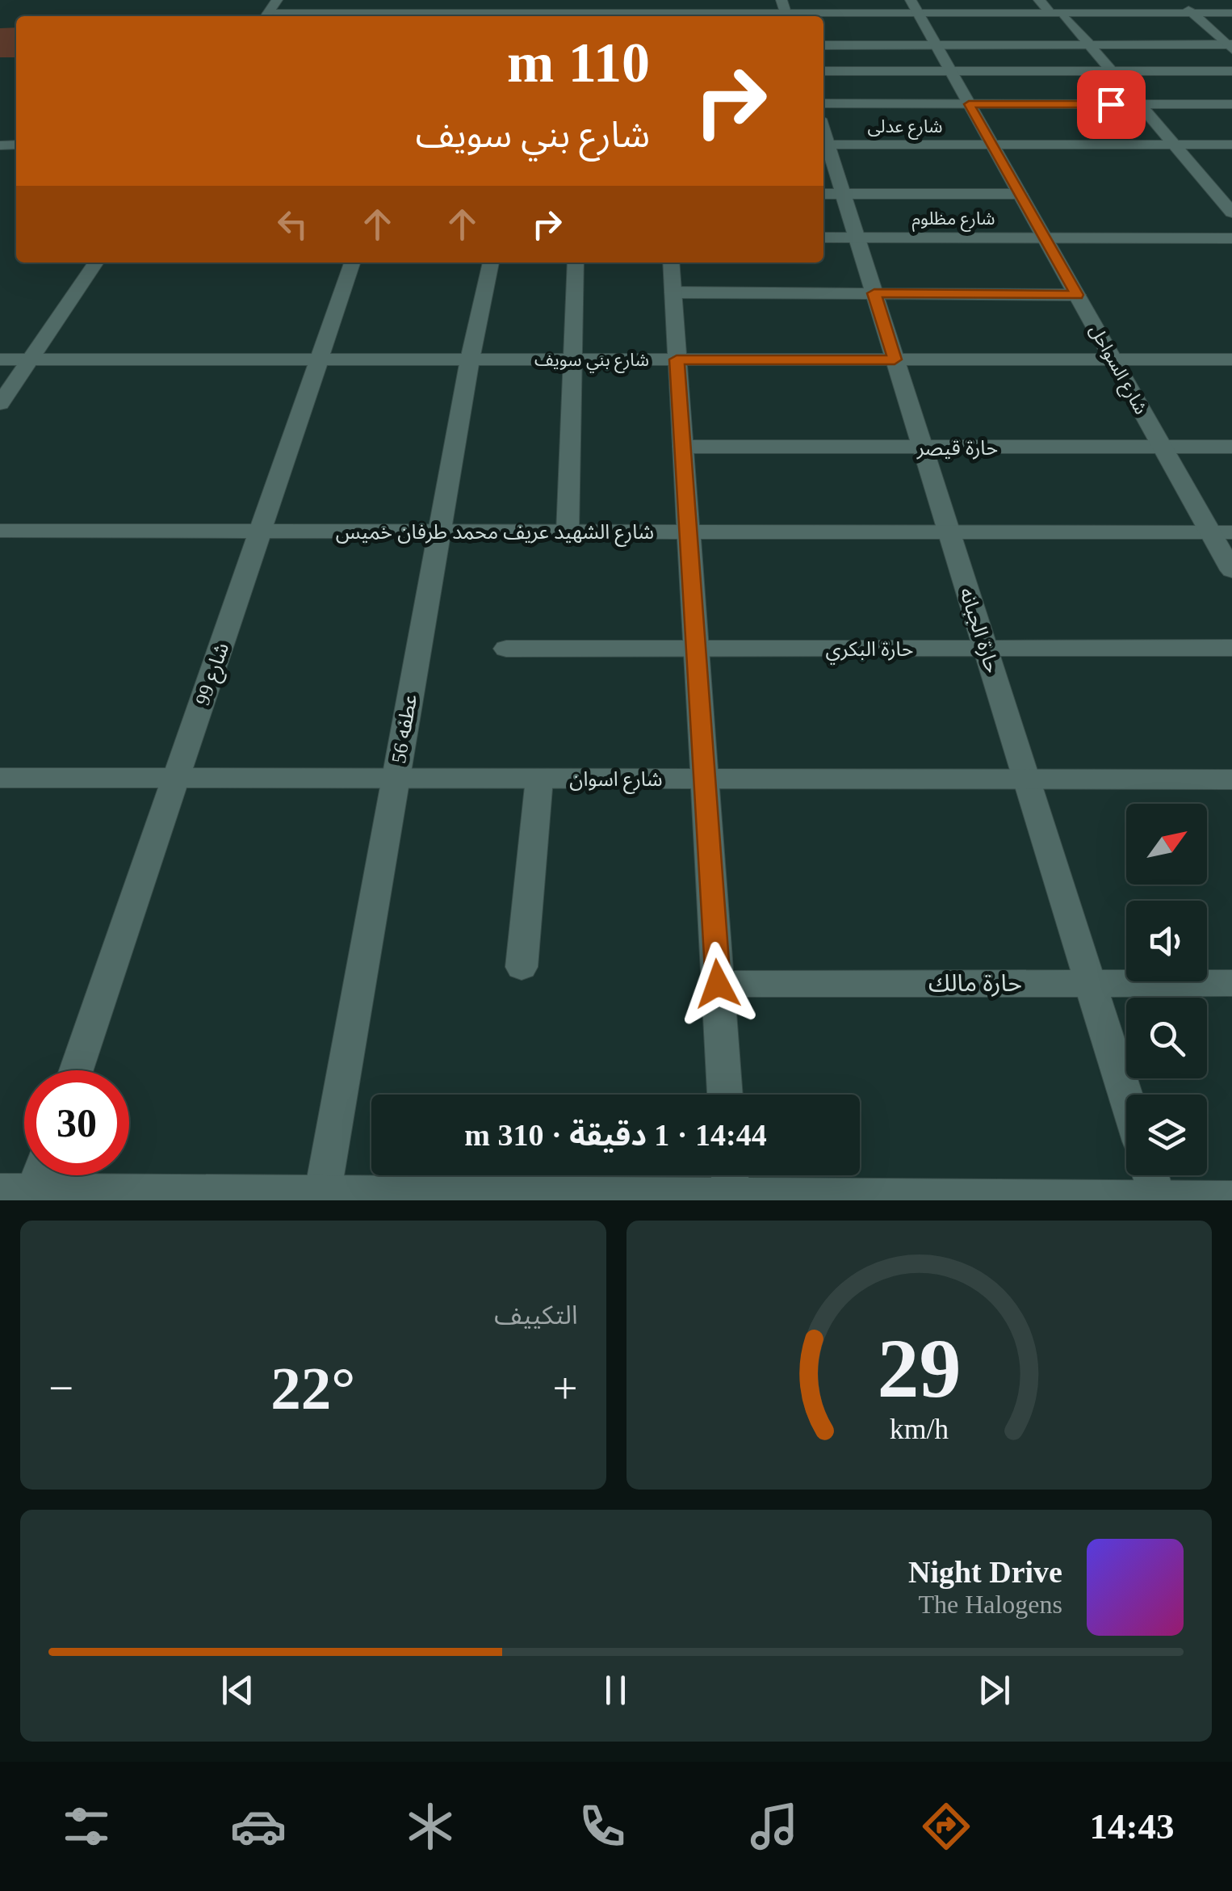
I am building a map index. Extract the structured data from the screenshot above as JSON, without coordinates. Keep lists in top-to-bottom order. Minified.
{"streets":{"street":["شارع عدلى","شارع مظلوم","شارع بني سويف","شارع السواحل","حارة قيصر","شارع الشهيد عريف محمد طرفان خميس","حارة الجبانه","حارة البكري","شارع 99","عطفه 56","شارع اسوان","حارة مالك"]},"crossings":[["شارع عدلى","شارع السواحل"],["شارع عدلى","حارة الجبانه"],["شارع مظلوم","شارع السواحل"],["شارع مظلوم","حارة الجبانه"],["شارع بني سويف","شارع السواحل"],["شارع بني سويف","حارة الجبانه"],["شارع بني سويف","شارع 99"],["شارع بني سويف","عطفه 56"],["شارع السواحل","حارة قيصر"],["شارع السواحل","شارع الشهيد عريف محمد طرفان خميس"],["حارة قيصر","حارة الجبانه"],["شارع الشهيد عريف محمد طرفان خميس","حارة الجبانه"],["شارع الشهيد عريف محمد طرفان خميس","شارع 99"],["شارع الشهيد عريف محمد طرفان خميس","عطفه 56"],["حارة الجبانه","حارة البكري"],["حارة الجبانه","شارع اسوان"],["حارة الجبانه","حارة مالك"],["شارع 99","شارع اسوان"],["عطفه 56","شارع اسوان"]],"north":"top right","page":{"turn":["110 m","شارع بني سويف"],"limit":"30","trip":"14:44 · 1 دقيقة · 310 m","tile":"التكييف","heat":["−","22°","+"],"song":["Night Drive","The Halogens"],"tabs":"14:43","gauge":["29","km/h"]}}
